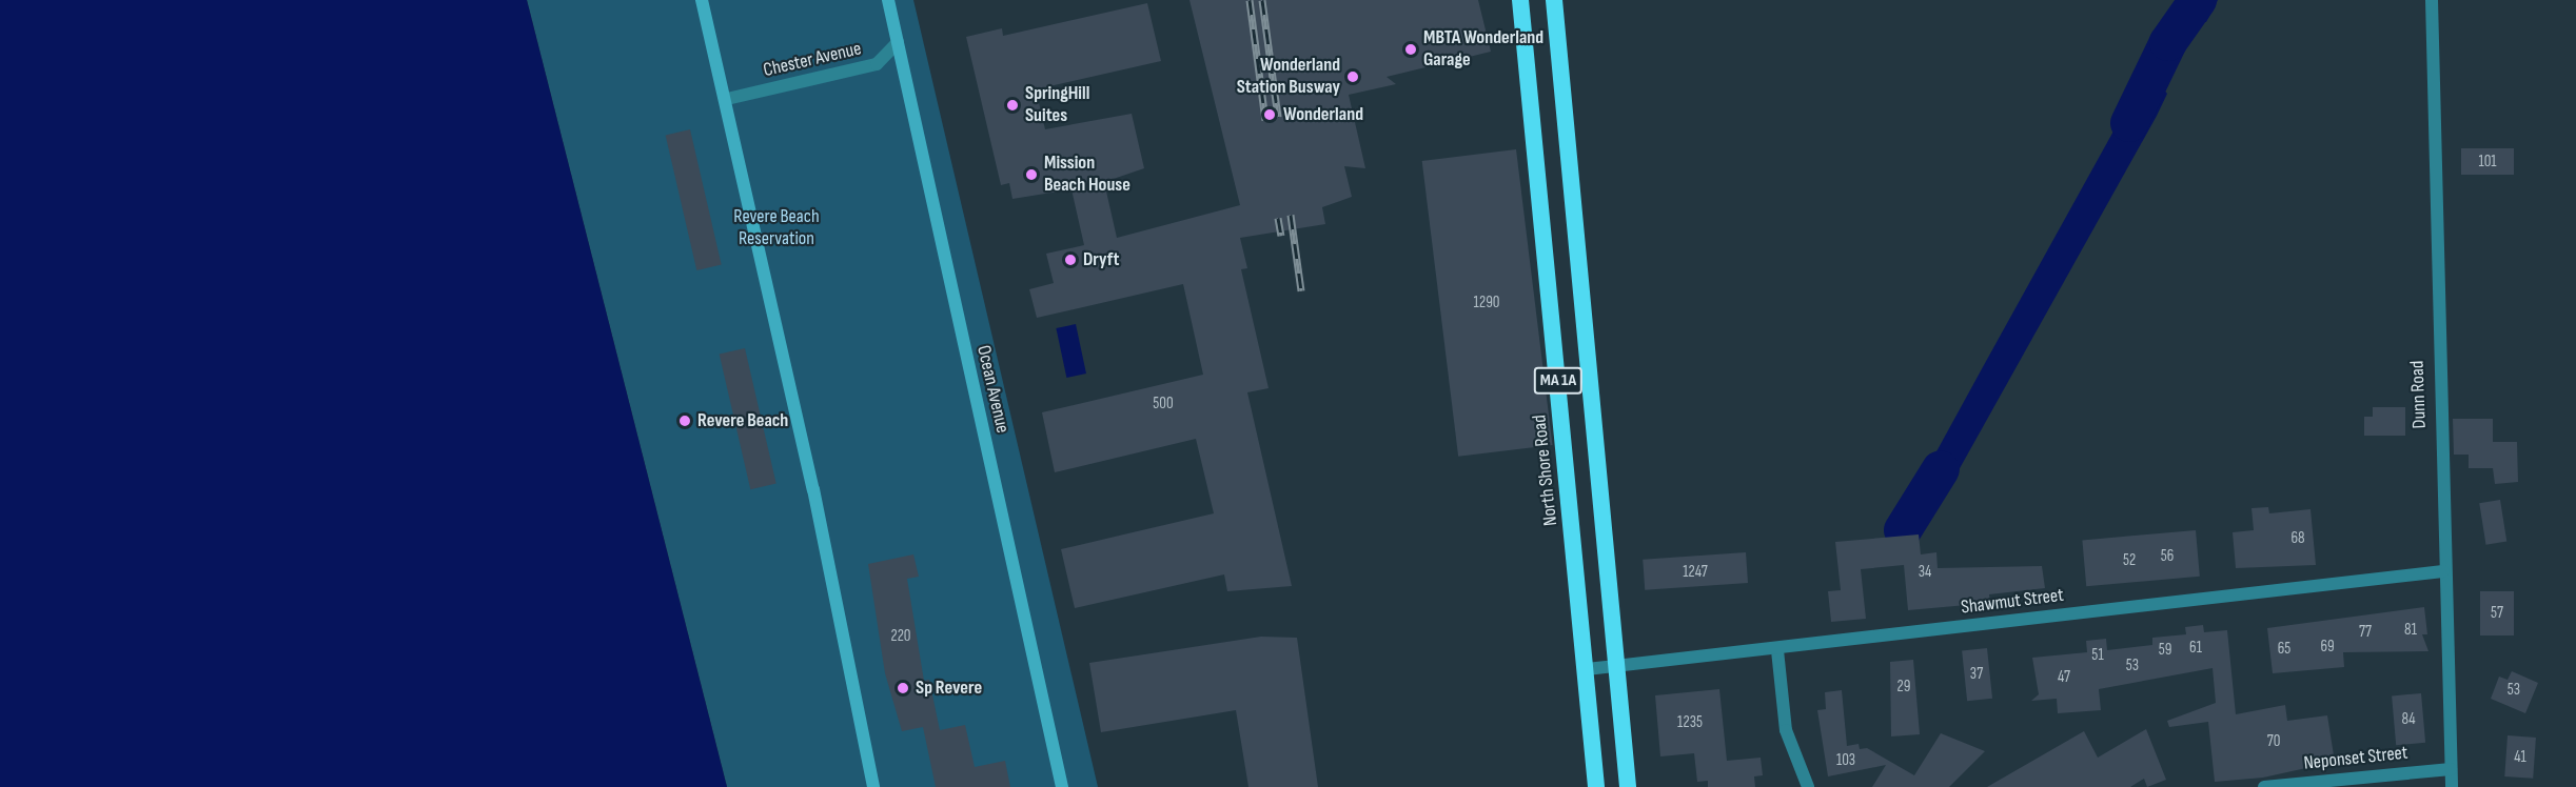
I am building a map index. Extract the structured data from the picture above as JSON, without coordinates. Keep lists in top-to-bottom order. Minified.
{"streets":{"highway":["MA 1A","North Shore Road"],"main road":["Ocean Avenue"],"street":["Chester Avenue","Dunn Road","Shawmut Street","Neponset Street"]},"crossings":[["Chester Avenue","Ocean Avenue"],["MA 1A","Shawmut Street"],["Dunn Road","Shawmut Street"],["Dunn Road","Neponset Street"],["North Shore Road","Shawmut Street"]],"parks":["Revere Beach Reservation"],"places":["MBTA Wonderland Garage","Wonderland Station Busway","SpringHill Suites","Wonderland","Mission Beach House","Dryft","Revere Beach","Sp Revere"],"house_numbers":["101","1290","500","68","56","52","1247","34","57","81","77","220","69","61","65","59","51","53","37","47","29","53","84","1235","70","41","103"]}
